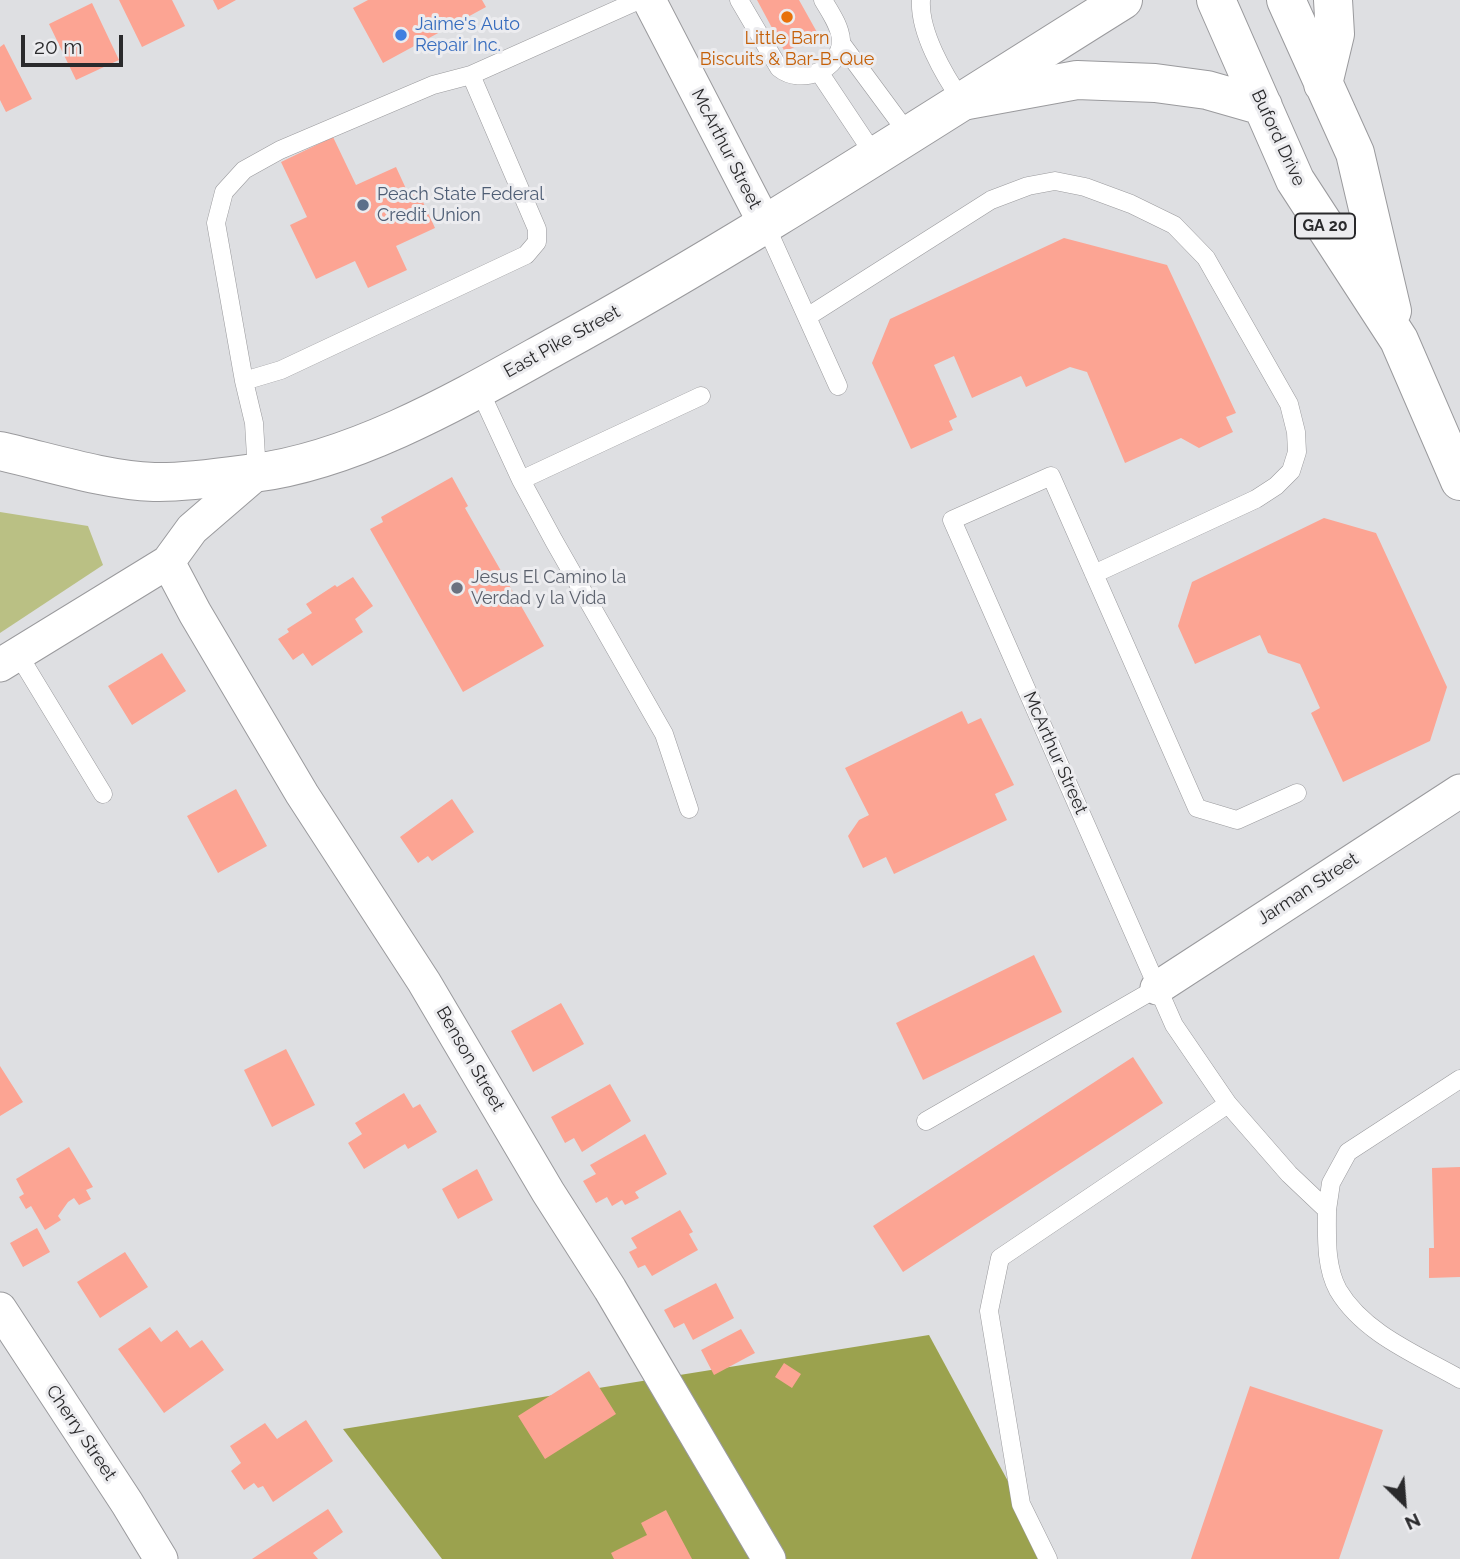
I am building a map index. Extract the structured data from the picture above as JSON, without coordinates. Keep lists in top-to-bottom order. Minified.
{"streets":{"main road":["Buford Drive","GA 20","East Pike Street"],"street":["McArthur Street","Jarman Street","Benson Street","Cherry Street"]},"crossings":[["McArthur Street","East Pike Street"],["McArthur Street","Jarman Street"],["East Pike Street","Benson Street"]],"places":["Little Barn Biscuits & Bar-B-Que","Jaime's Auto Repair Inc.","Peach State Federal Credit Union","Jesus El Camino la Verdad y la Vida"],"scale_bar":"20 m","north":"bottom right"}
